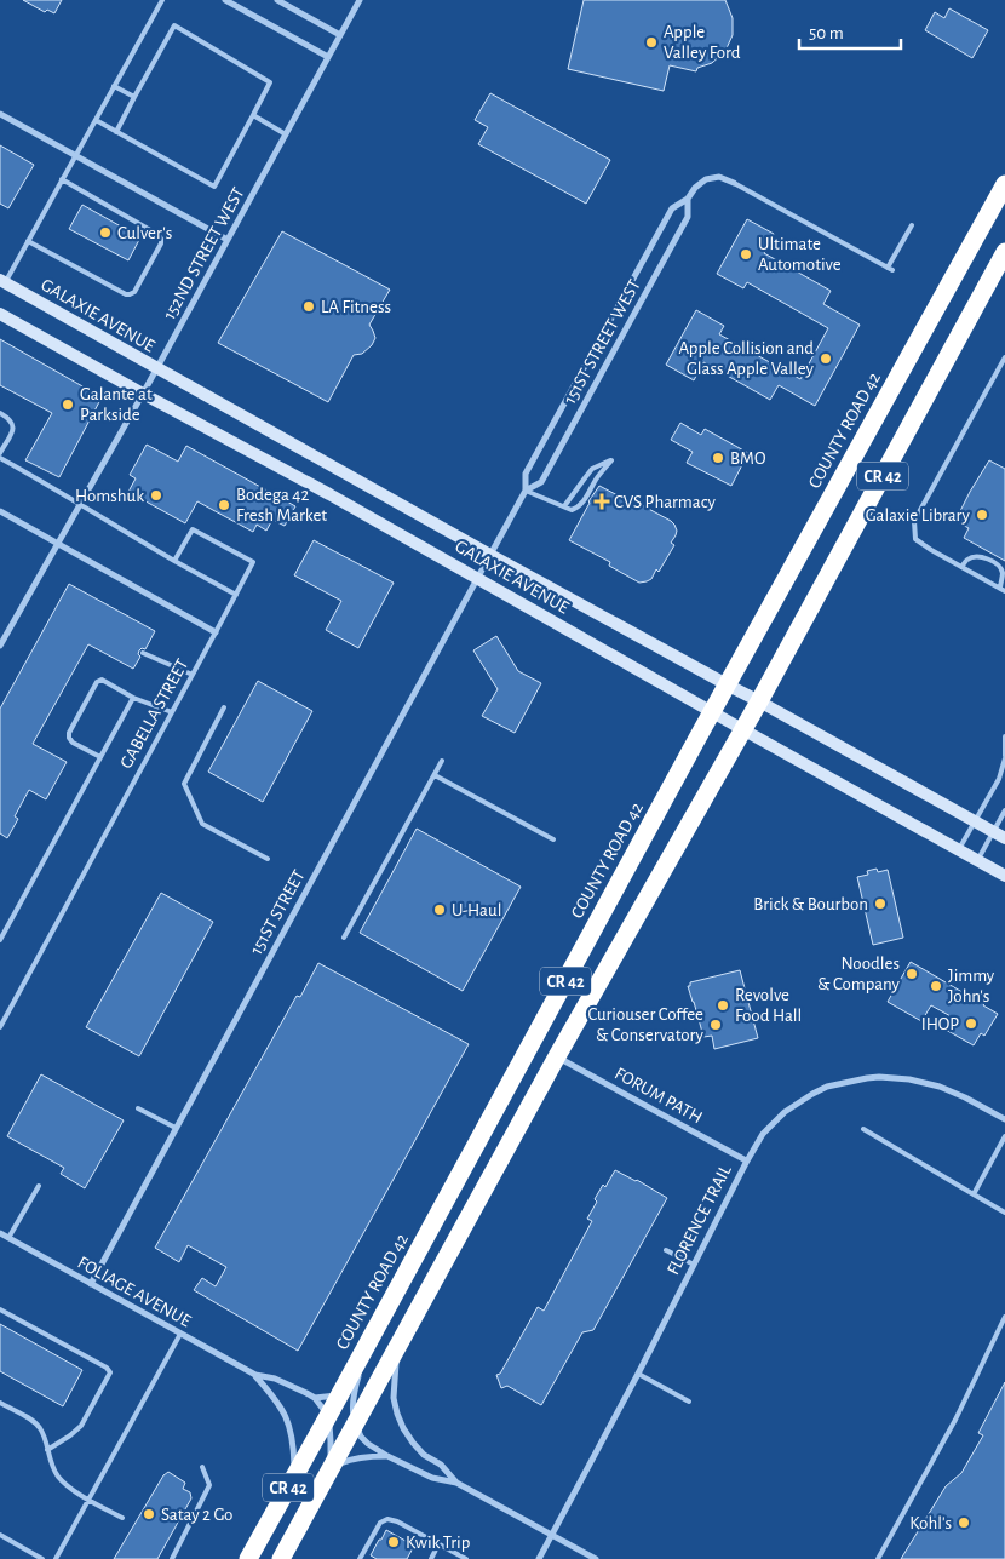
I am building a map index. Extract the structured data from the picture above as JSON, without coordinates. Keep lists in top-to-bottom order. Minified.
{"streets":{"highway":["COUNTY ROAD 42","CR 42"],"street":["152ND STREET WEST","GALAXIE AVENUE","151ST STREET WEST","151ST STREET","FORUM PATH","FLORENCE TRAIL","FOLIAGE AVENUE"],"lane":["GABELLA STREET"]},"crossings":[["152ND STREET WEST","GALAXIE AVENUE"],["GALAXIE AVENUE","151ST STREET WEST"],["GALAXIE AVENUE","COUNTY ROAD 42"],["GALAXIE AVENUE","CR 42"],["GALAXIE AVENUE","151ST STREET"],["151ST STREET WEST","151ST STREET"],["COUNTY ROAD 42","FOLIAGE AVENUE"],["CR 42","FORUM PATH"],["151ST STREET","FOLIAGE AVENUE"],["FORUM PATH","FLORENCE TRAIL"]],"places":{"other":["Apple Valley Ford","Culver's","Ultimate Automotive","LA Fitness","Apple Collision and Glass Apple Valley","Galante at Parkside","BMO","Homshuk","Bodega 42 Fresh Market","Galaxie Library","Brick & Bourbon","U-Haul","Noodles & Company","Jimmy John's","Revolve Food Hall","IHOP","Curiouser Coffee & Conservatory","Satay 2 Go","Kohl's","Kwik Trip"],"health":["CVS Pharmacy"]},"scale_bar":"50 m"}
